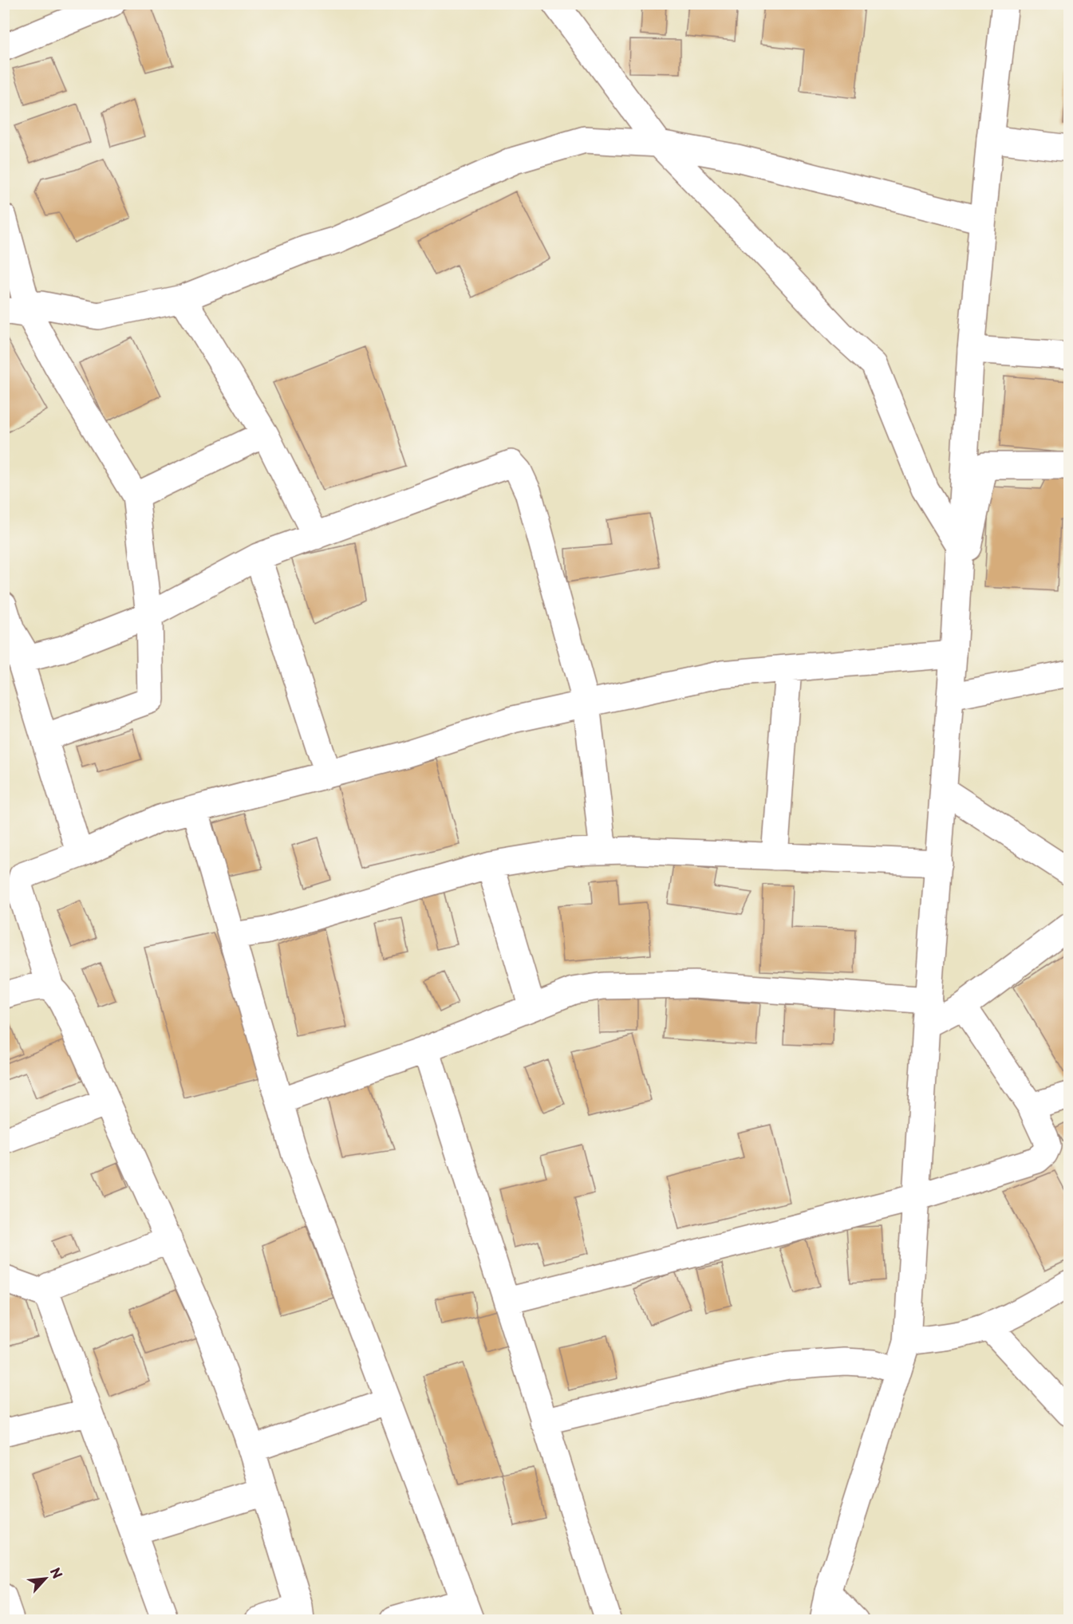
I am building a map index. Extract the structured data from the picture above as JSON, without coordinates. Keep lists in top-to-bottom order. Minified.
{"north":"top right"}
